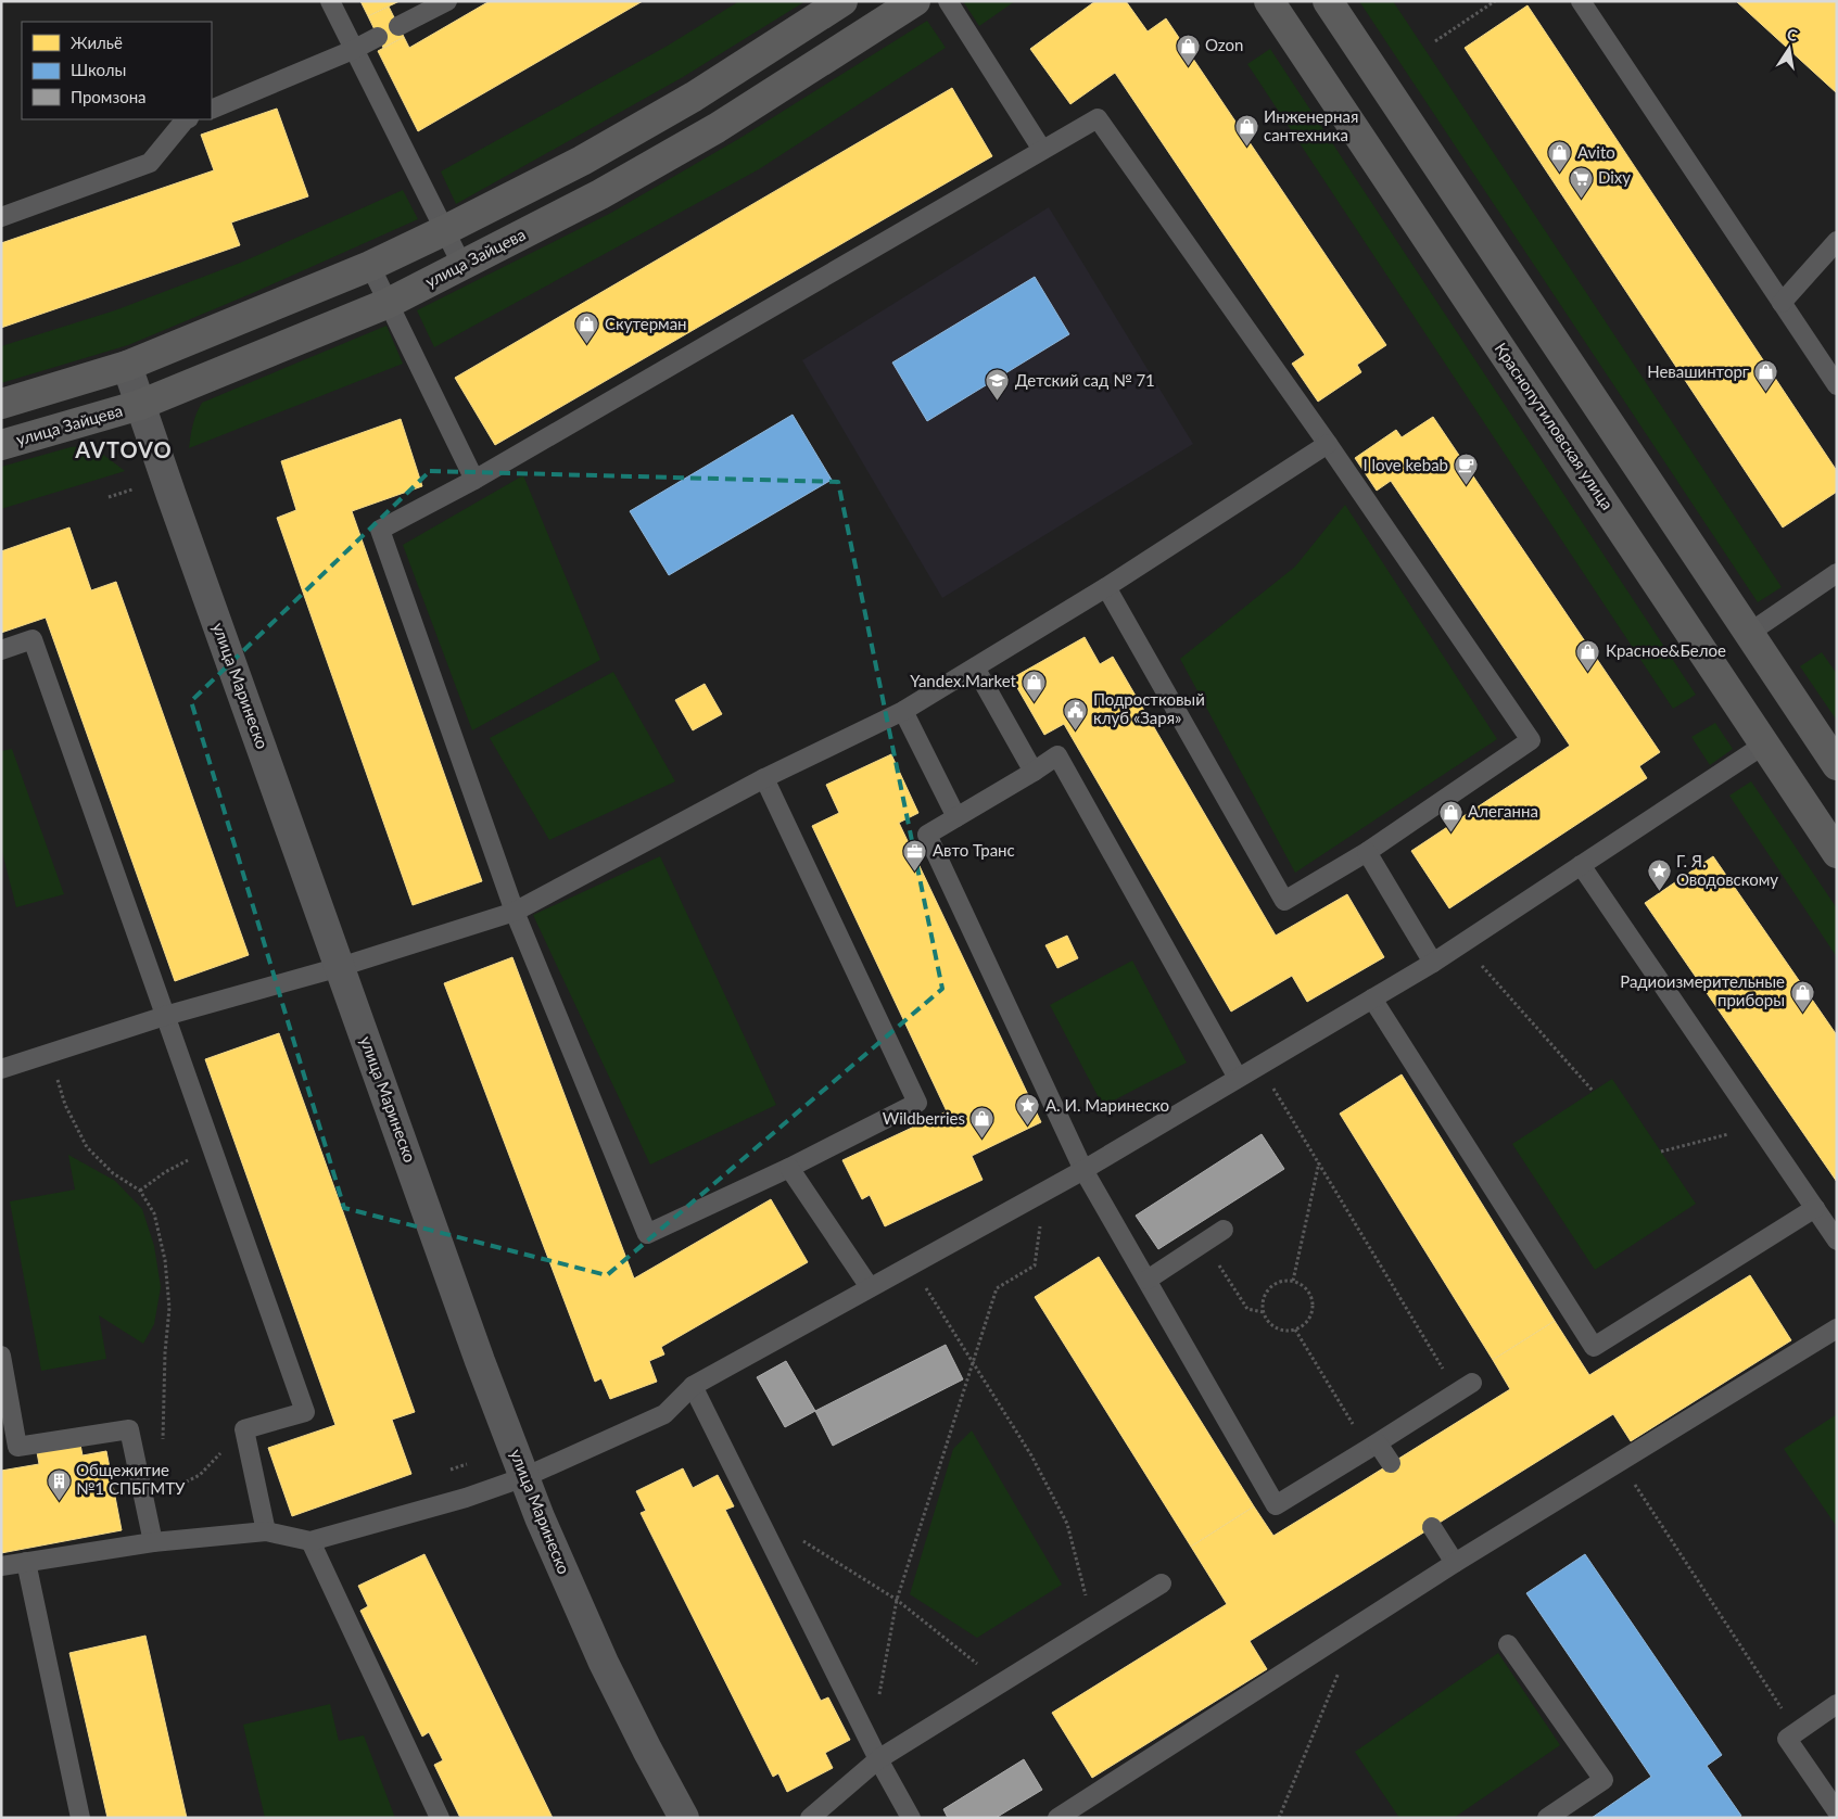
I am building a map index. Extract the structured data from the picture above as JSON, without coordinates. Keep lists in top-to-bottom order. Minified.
{"streets":{"street":["улица Зайцева","Краснопутиловская улица","улица Маринеско"]},"crossings":[["улица Зайцева","улица Маринеско"]],"districts":["AVTOVO"],"places":{"shop":["Ozon","Инженерная сантехника","Avito","Скутерман","Невашинторг","Красное&Белое","Yandex.Market","Алеганна","Радиоизмерительные приборы","Wildberries"],"supermarket":["Dixy"],"school or university":["Детский сад № 71"],"cafe":["I love kebab"],"public building":["Подростковый клуб «Заря»"],"office":["Авто Транс"],"place":["Г. Я. Оводовскому","А. И. Маринеско"],"building":["Общежитие №1 СПБГМТУ"]},"legend":["Жильё","Школы","Промзона"],"north":"top"}
